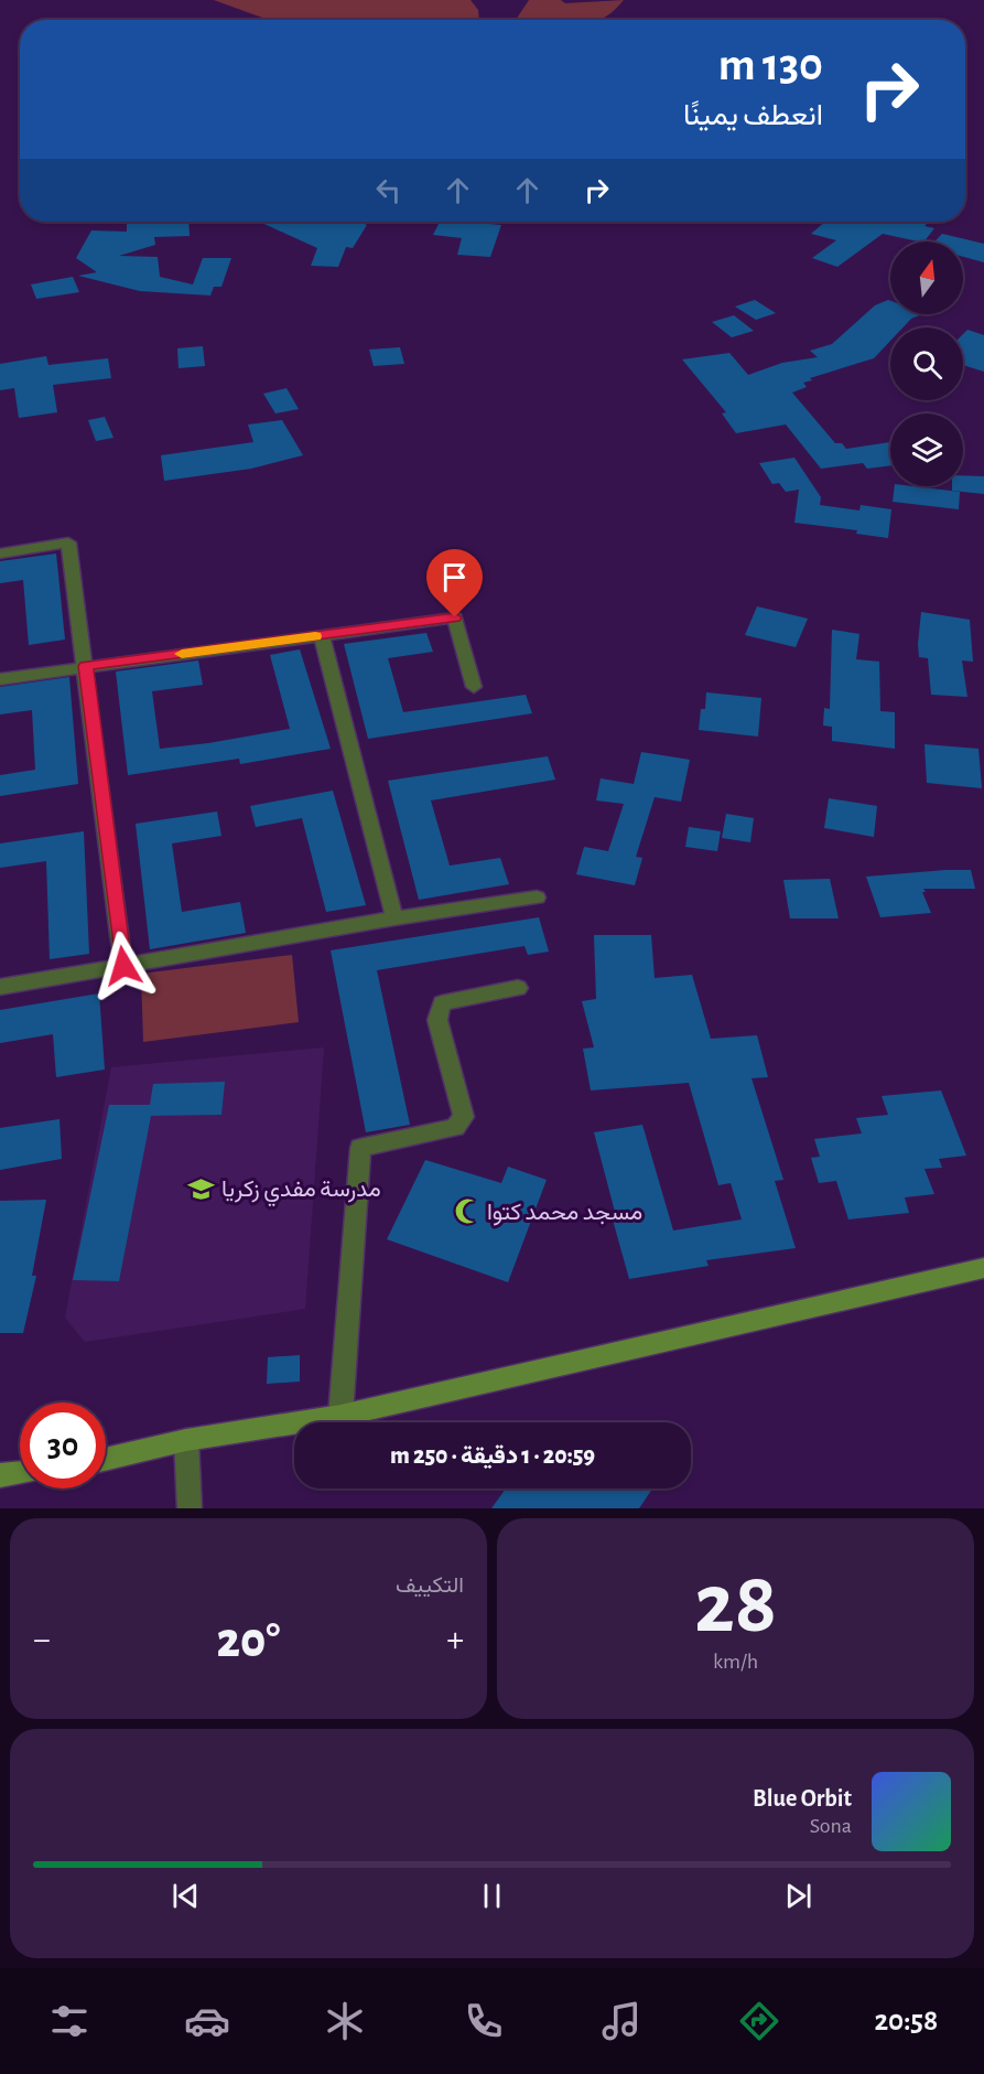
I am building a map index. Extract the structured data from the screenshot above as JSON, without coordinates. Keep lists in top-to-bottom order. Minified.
{"places":{"school or university":["مدرسة مفدي زكريا"],"mosque":["مسجد محمد كتوا"]},"north":"top","page":{"turn":["130 m","انعطف يمينًا"],"limit":"30","trip":"20:59 · 1 دقيقة · 250 m","tile":[["28","km/h"],"التكييف"],"heat":["−","20°","+"],"song":["Blue Orbit","Sona"],"tabs":"20:58"}}
